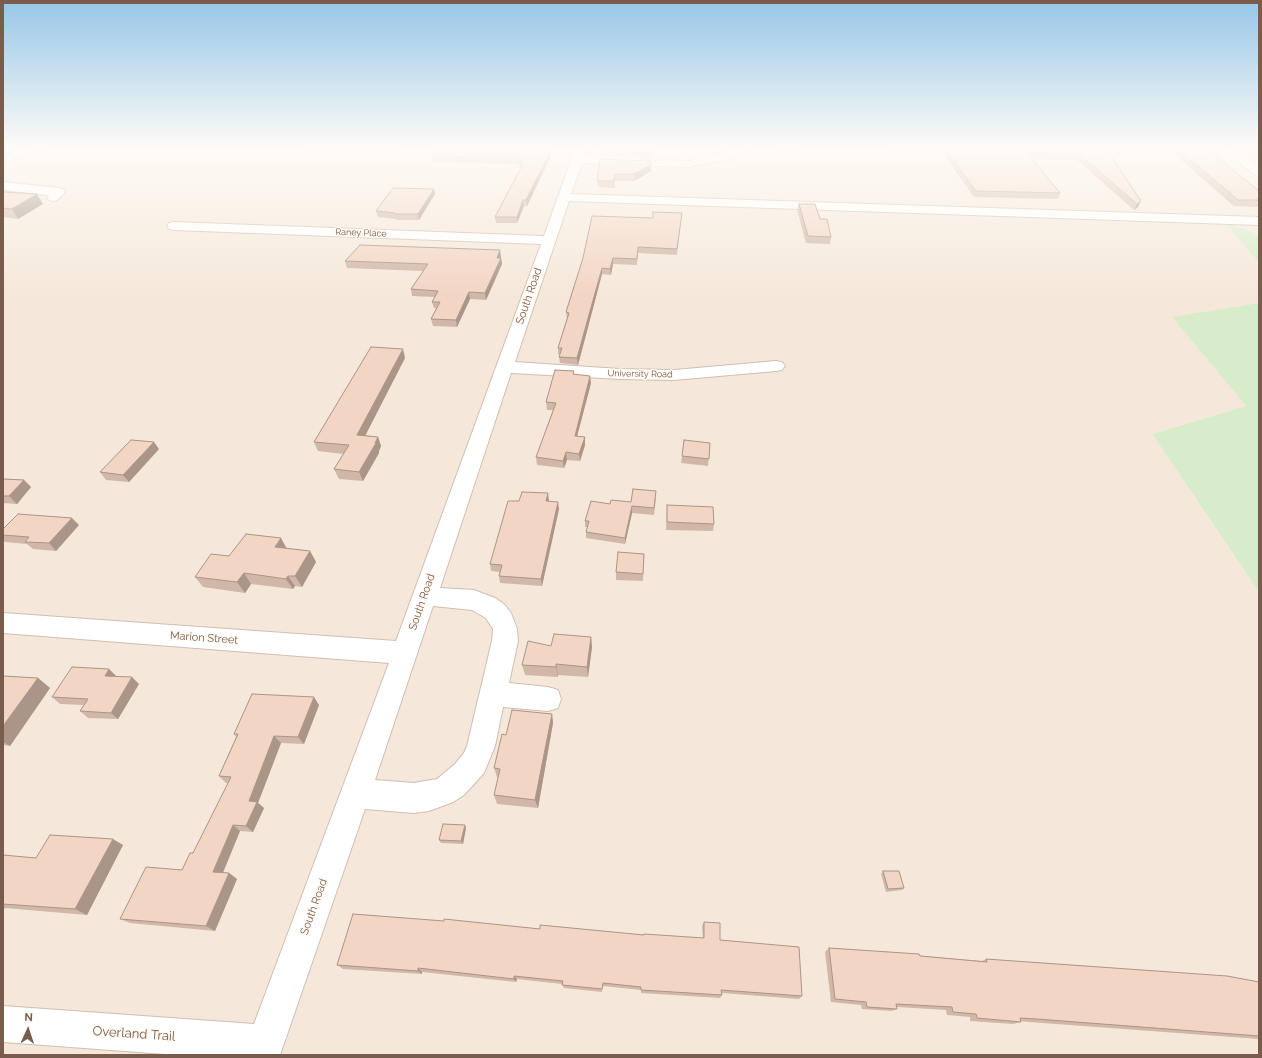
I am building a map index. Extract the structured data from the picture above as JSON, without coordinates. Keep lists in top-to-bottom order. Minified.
{"streets":{"street":["Raney Place","South Road","University Road","Marion Street","Overland Trail"]},"crossings":[["Raney Place","South Road"],["South Road","University Road"],["South Road","Marion Street"],["South Road","Overland Trail"]],"north":"top"}
